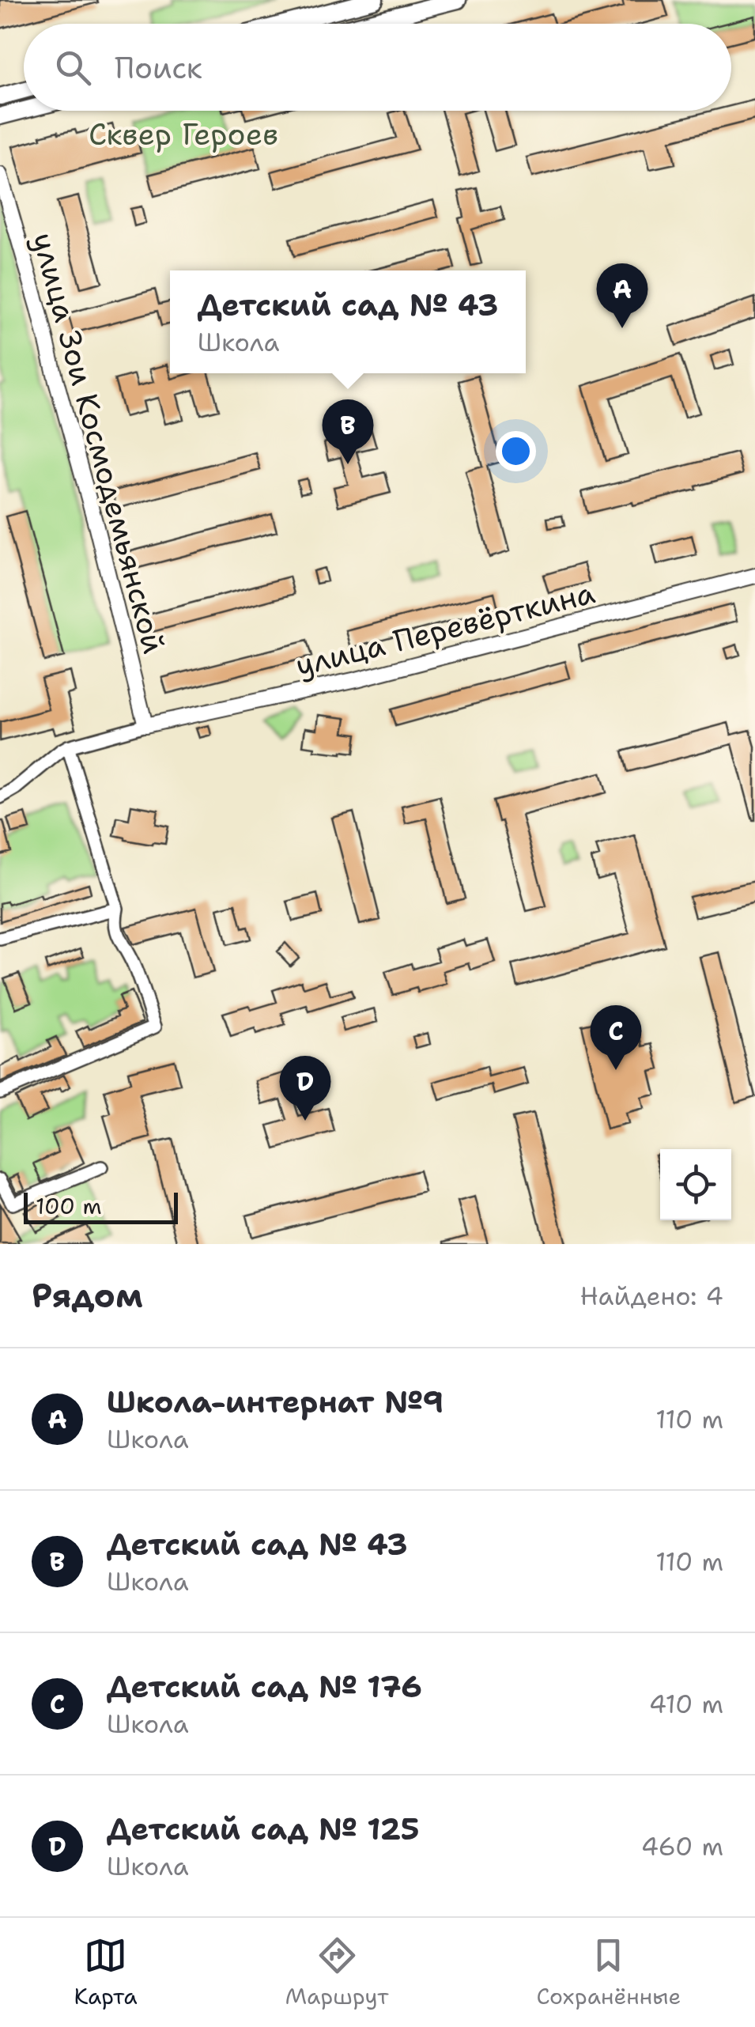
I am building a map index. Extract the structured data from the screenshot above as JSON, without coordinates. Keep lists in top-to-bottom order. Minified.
{"streets":{"street":["улица Зои Космодемьянской","улица Перевёрткина"]},"crossings":[["улица Зои Космодемьянской","улица Перевёрткина"]],"parks":["Сквер Героев"],"scale_bar":"100 m","page":{"search":"Поиск","pins":["A","B","C","D"],"popup":["Детский сад № 43","Школа"],"scale":"100 m","heading":["Рядом","Найдено: 4"],"list":[{"mark":"A","name":"Школа-интернат №9","note":"Школа","value":"110 m"},{"mark":"B","name":"Детский сад № 43","note":"Школа","value":"110 m"},{"mark":"C","name":"Детский сад № 176","note":"Школа","value":"410 m"},{"mark":"D","name":"Детский сад № 125","note":"Школа","value":"460 m"}],"nav":["Карта","Маршрут","Сохранённые"]}}
